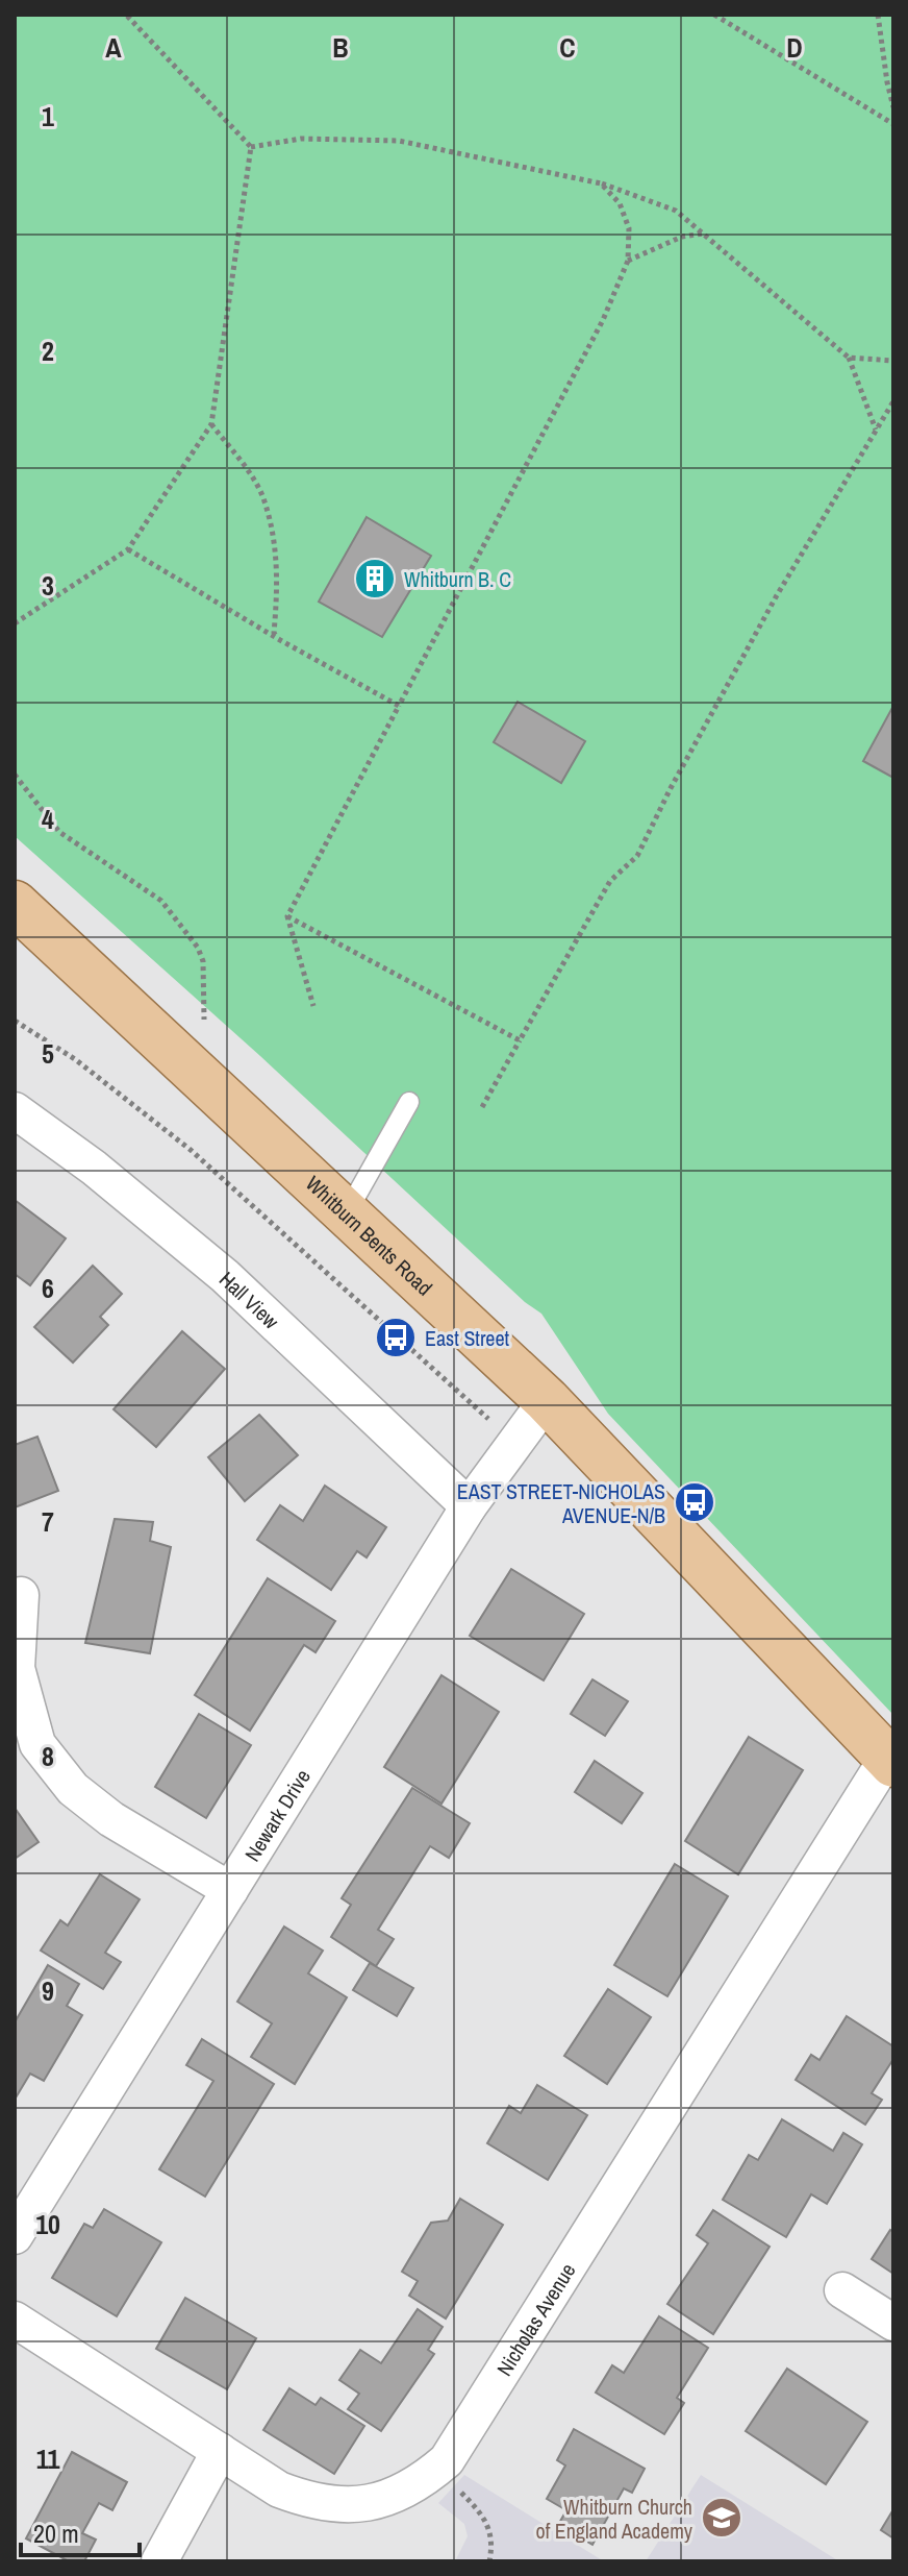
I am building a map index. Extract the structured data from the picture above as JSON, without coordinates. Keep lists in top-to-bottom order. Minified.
{"streets":{"main road":["Whitburn Bents Road"],"street":["Hall View","Newark Drive","Nicholas Avenue"]},"crossings":[["Whitburn Bents Road","Newark Drive"],["Whitburn Bents Road","Nicholas Avenue"],["Hall View","Newark Drive"]],"places":{"building":["Whitburn B. C"],"bus stop":["East Street","EAST STREET-NICHOLAS AVENUE-N/B"],"school or university":["Whitburn Church of England Academy"]},"scale_bar":"20 m","grid":{"columns":["A","B","C","D"],"rows":["1","2","3","4","5","6","7","8","9","10","11"]}}
